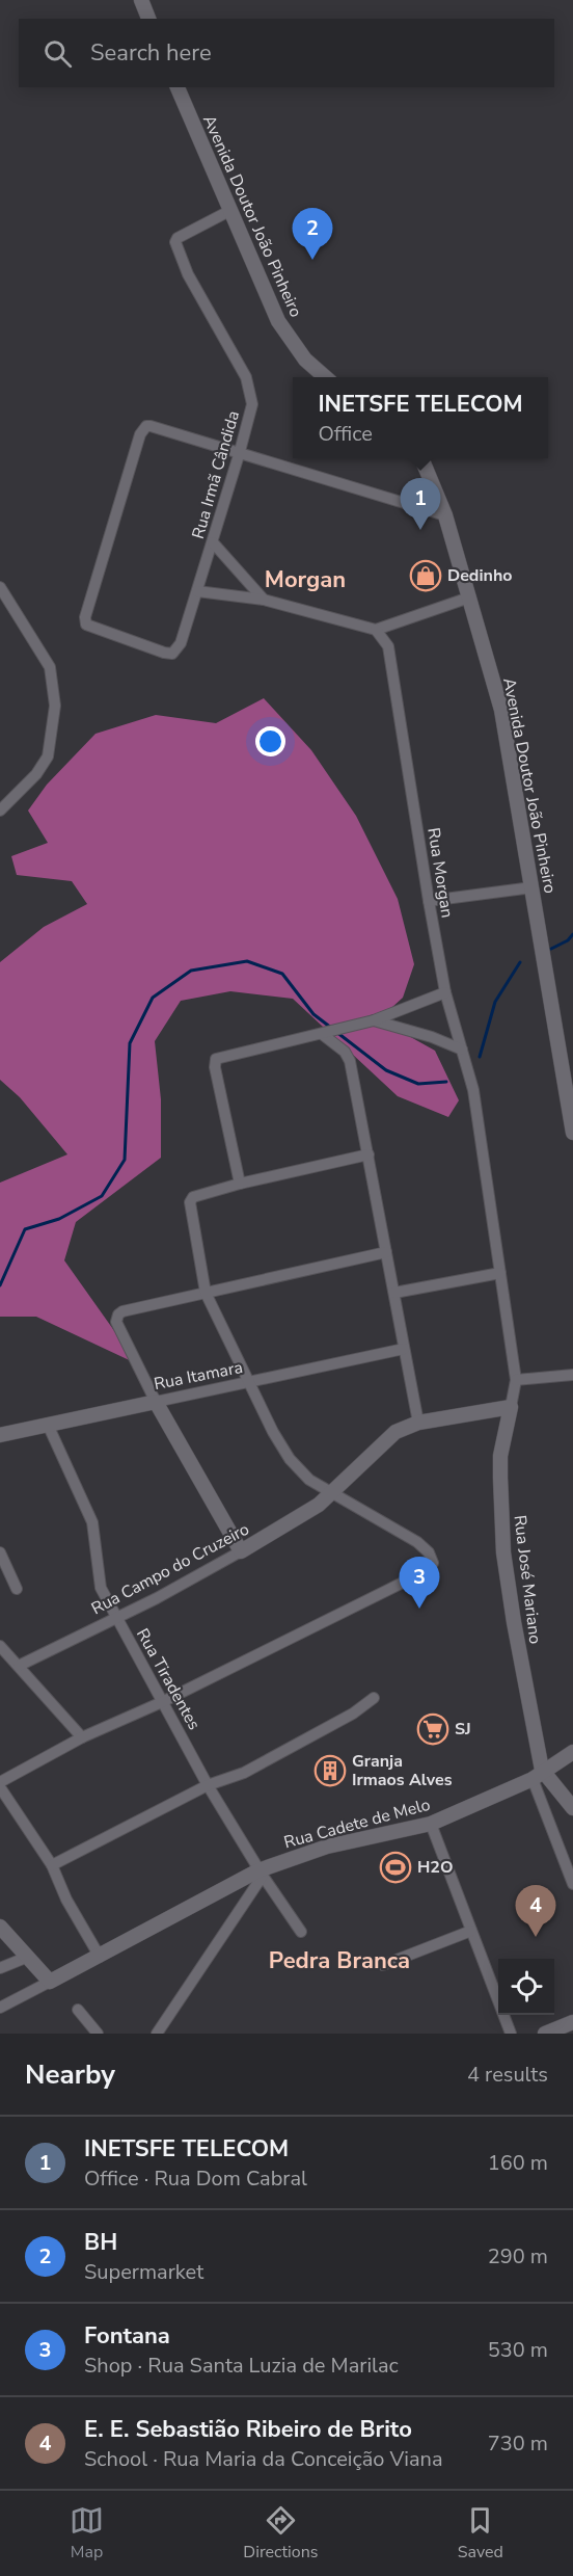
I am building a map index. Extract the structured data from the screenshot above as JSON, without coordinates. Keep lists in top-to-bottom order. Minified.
{"streets":{"street":["Avenida Doutor João Pinheiro","Rua Irmã Cândida","Rua Morgan","Rua Itamara","Rua Campo do Cruzeiro","Rua José Mariano","Rua Tiradentes","Rua Cadete de Melo"]},"crossings":[["Avenida Doutor João Pinheiro","Rua Irmã Cândida"],["Rua Morgan","Rua José Mariano"],["Rua Itamara","Rua Tiradentes"],["Rua Campo do Cruzeiro","Rua José Mariano"],["Rua Campo do Cruzeiro","Rua Tiradentes"],["Rua José Mariano","Rua Cadete de Melo"],["Rua Tiradentes","Rua Cadete de Melo"]],"districts":["Morgan","Pedra Branca"],"places":{"shop":["Dedinho"],"supermarket":["SJ"],"building":["Granja Irmaos Alves"],"sports":["H2O"]},"page":{"search":"Search here","pins":["2","1","3","4"],"popup":["INETSFE TELECOM","Office"],"heading":["Nearby","4 results"],"list":[{"mark":"1","name":"INETSFE TELECOM","note":"Office · Rua Dom Cabral","value":"160 m"},{"mark":"2","name":"BH","note":"Supermarket","value":"290 m"},{"mark":"3","name":"Fontana","note":"Shop · Rua Santa Luzia de Marilac","value":"530 m"},{"mark":"4","name":"E. E. Sebastião Ribeiro de Brito","note":"School · Rua Maria da Conceição Viana","value":"730 m"}],"nav":["Map","Directions","Saved"]}}
